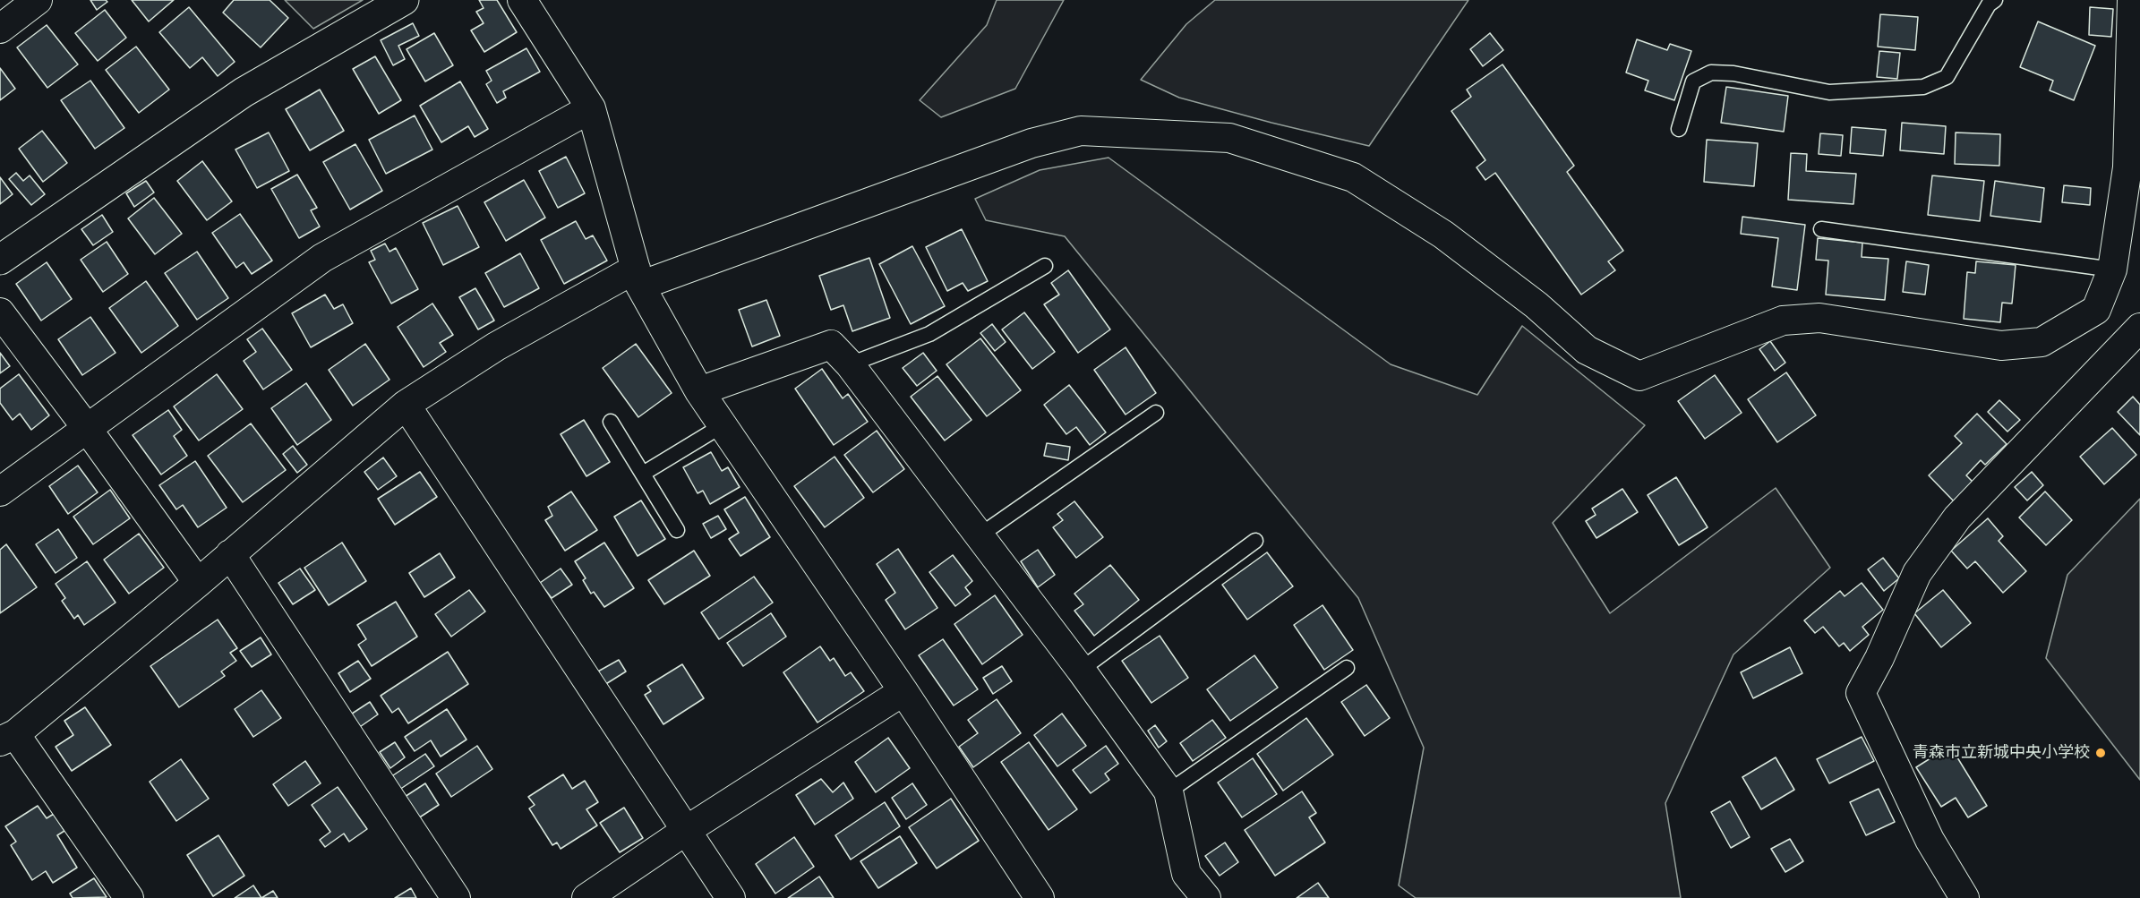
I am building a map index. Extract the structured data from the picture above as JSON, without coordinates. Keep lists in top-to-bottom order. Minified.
{"places":["青森市立新城中央小学校"]}
